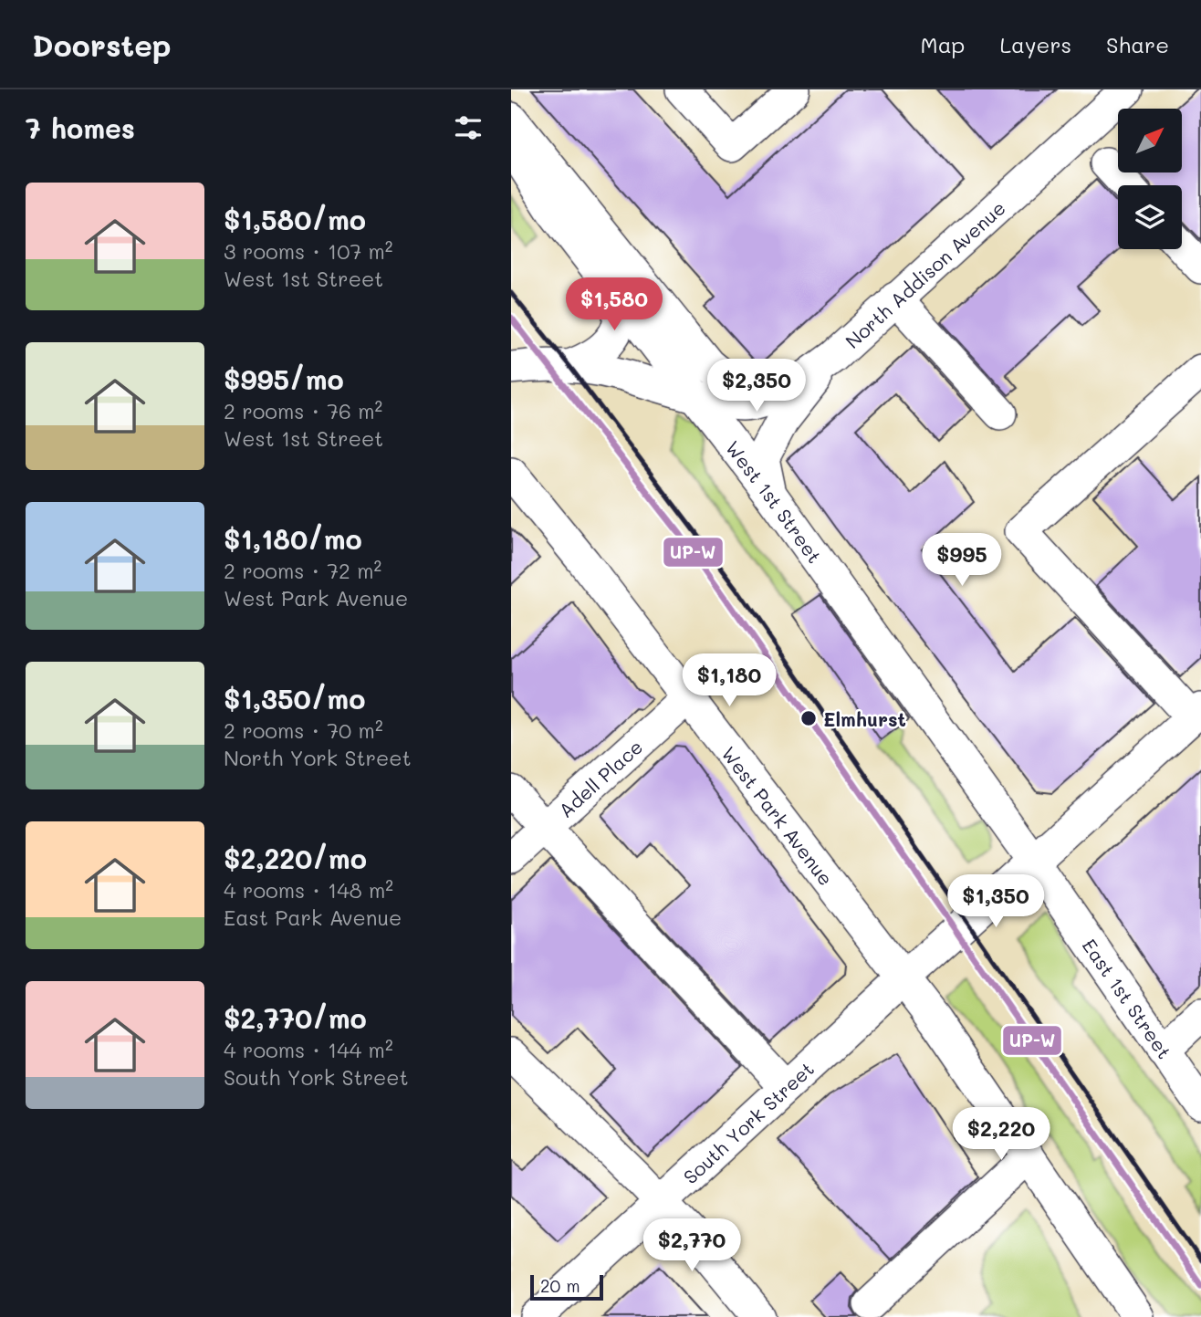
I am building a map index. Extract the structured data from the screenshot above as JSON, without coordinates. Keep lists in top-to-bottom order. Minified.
{"streets":{"street":["North Addison Avenue","West 1st Street","Adell Place","West Park Avenue","East 1st Street","South York Street"]},"crossings":[["North Addison Avenue","West 1st Street"],["West 1st Street","East 1st Street"],["West 1st Street","South York Street"],["Adell Place","West Park Avenue"],["West Park Avenue","South York Street"],["East 1st Street","South York Street"]],"places":["Elmhurst"],"lines":["transit line UP-W"],"scale_bar":"20 m","north":"top right","page":{"header":"Doorstep","nav":["Map","Layers","Share"],"heading":"7 homes","list":[{"name":"$1,580/mo","note":"3 rooms · 107 m² · West 1st Street"},{"name":"$995/mo","note":"2 rooms · 76 m² · West 1st Street"},{"name":"$1,180/mo","note":"2 rooms · 72 m² · West Park Avenue"},{"name":"$1,350/mo","note":"2 rooms · 70 m² · North York Street"},{"name":"$2,220/mo","note":"4 rooms · 148 m² · East Park Avenue"},{"name":"$2,770/mo","note":"4 rooms · 144 m² · South York Street"}],"price":["$1,580","$2,350","$995","$1,180","$1,350","$2,220","$2,770"],"scale":"20 m"}}
